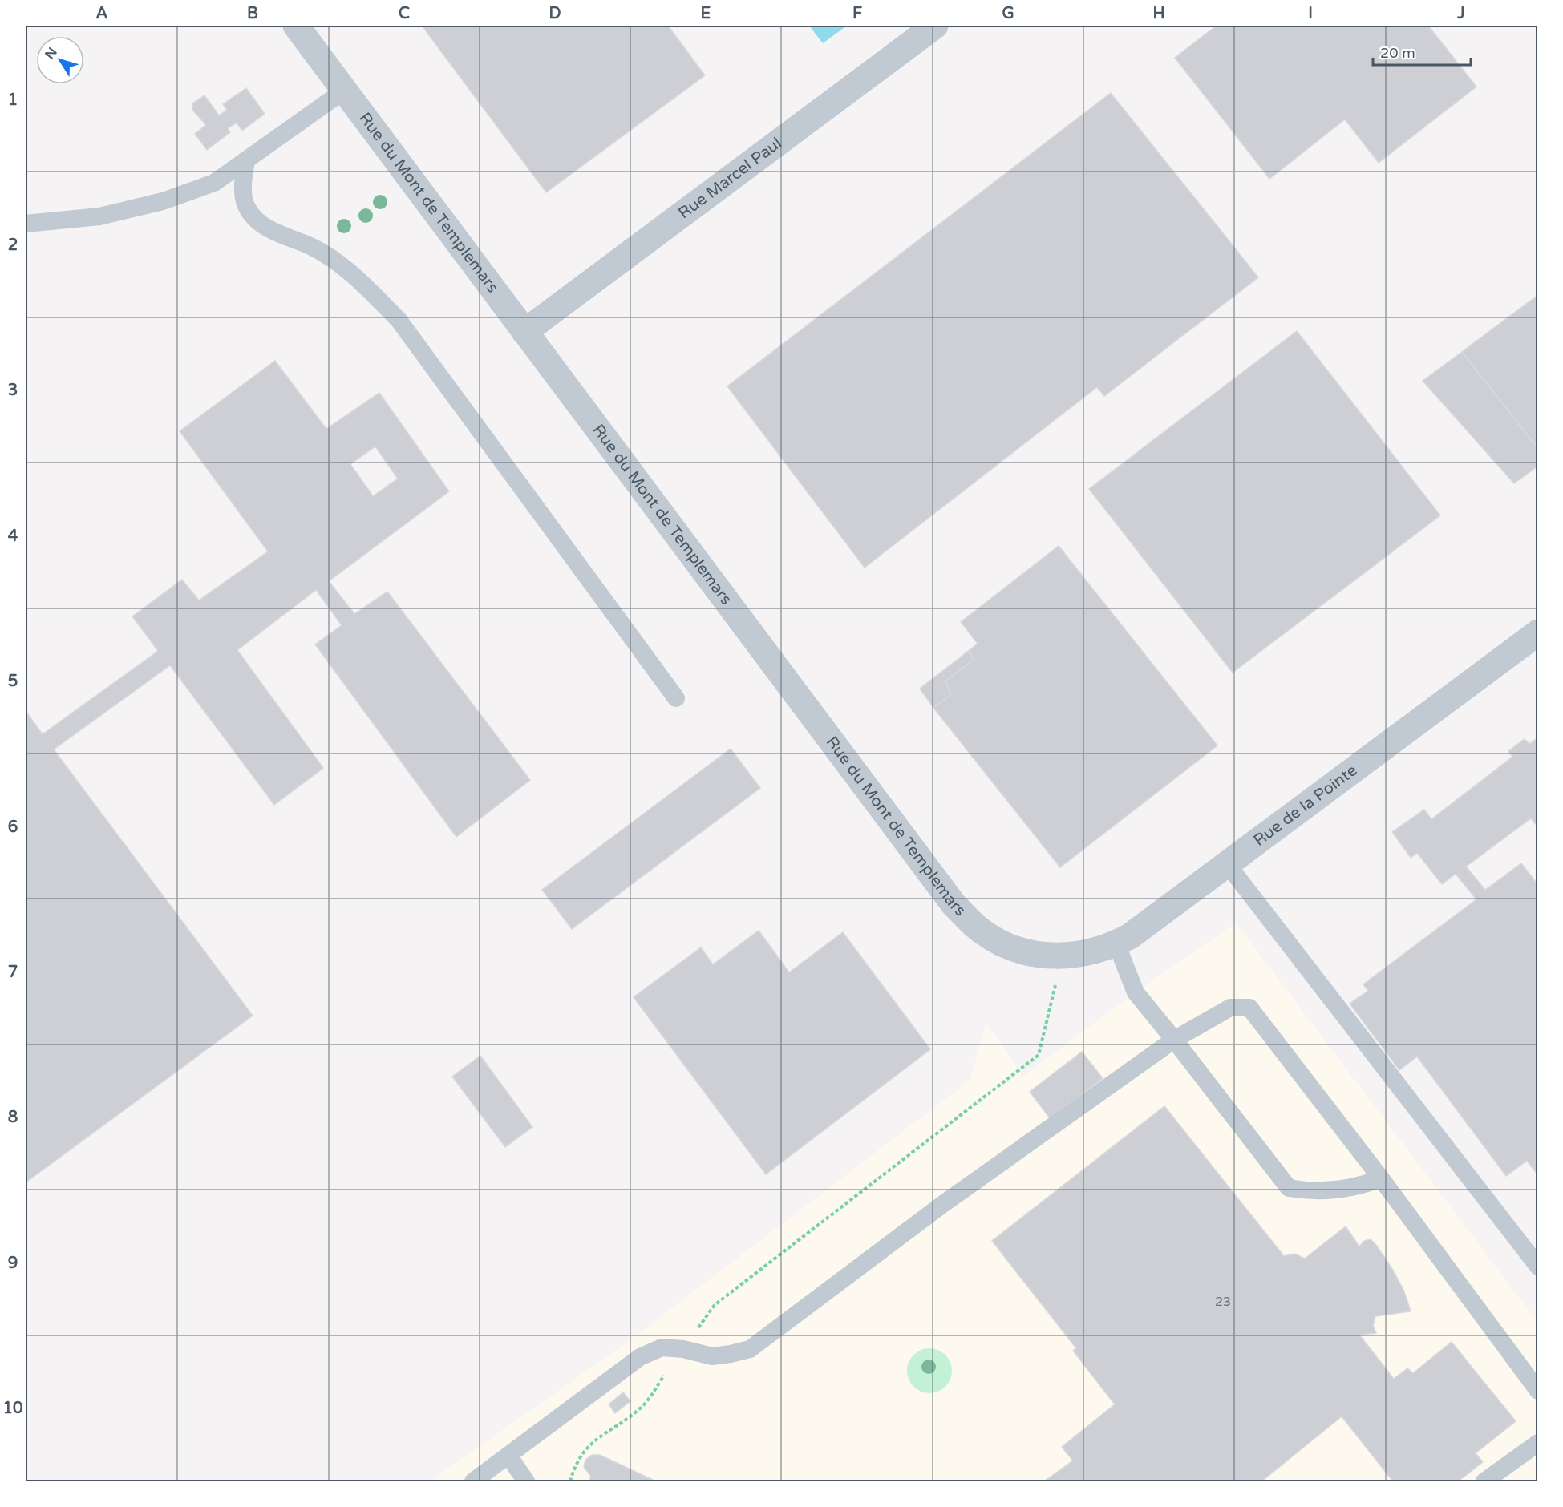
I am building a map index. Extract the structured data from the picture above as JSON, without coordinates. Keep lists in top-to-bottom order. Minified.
{"streets":{"street":["Rue Marcel Paul","Rue du Mont de Templemars","Rue de la Pointe"]},"crossings":[["Rue Marcel Paul","Rue du Mont de Templemars"],["Rue du Mont de Templemars","Rue de la Pointe"]],"house_numbers":["23"],"scale_bar":"20 m","north":"top left","grid":{"columns":["A","B","C","D","E","F","G","H","I","J"],"rows":["1","2","3","4","5","6","7","8","9","10"]}}
